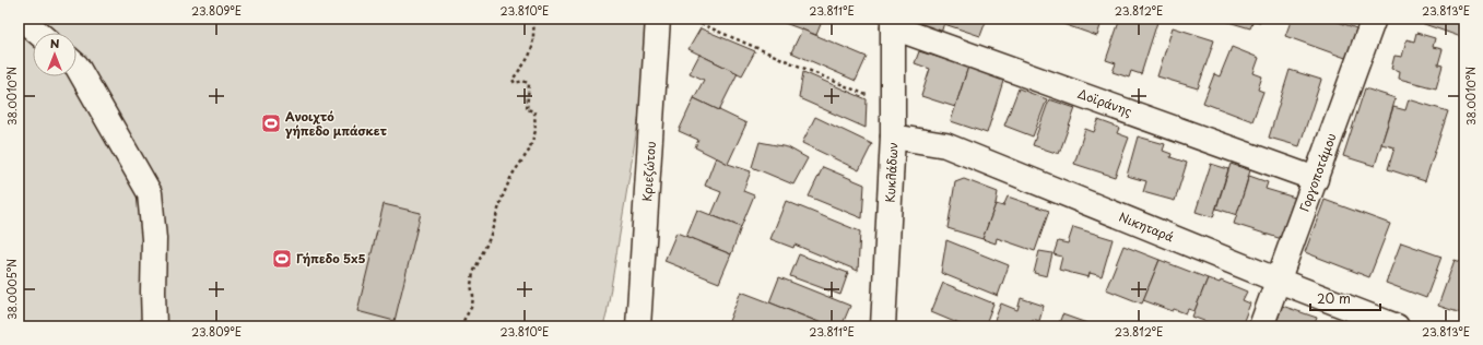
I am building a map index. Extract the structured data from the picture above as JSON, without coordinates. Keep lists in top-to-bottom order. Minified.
{"streets":{"street":["Δοϊράνης","Κριεζώτου","Κυκλάδων","Γοργοποτάμου","Νικηταρά"]},"crossings":[["Δοϊράνης","Κυκλάδων"],["Δοϊράνης","Γοργοποτάμου"],["Κυκλάδων","Νικηταρά"],["Γοργοποτάμου","Νικηταρά"]],"places":{"sports":["Ανοιχτό γήπεδο μπάσκετ","Γήπεδο 5x5"]},"scale_bar":"20 m","north":"top","coordinates":["23.809°E","23.810°E","23.811°E","23.812°E","23.813°E","38.0010°N","38.0005°N"]}
